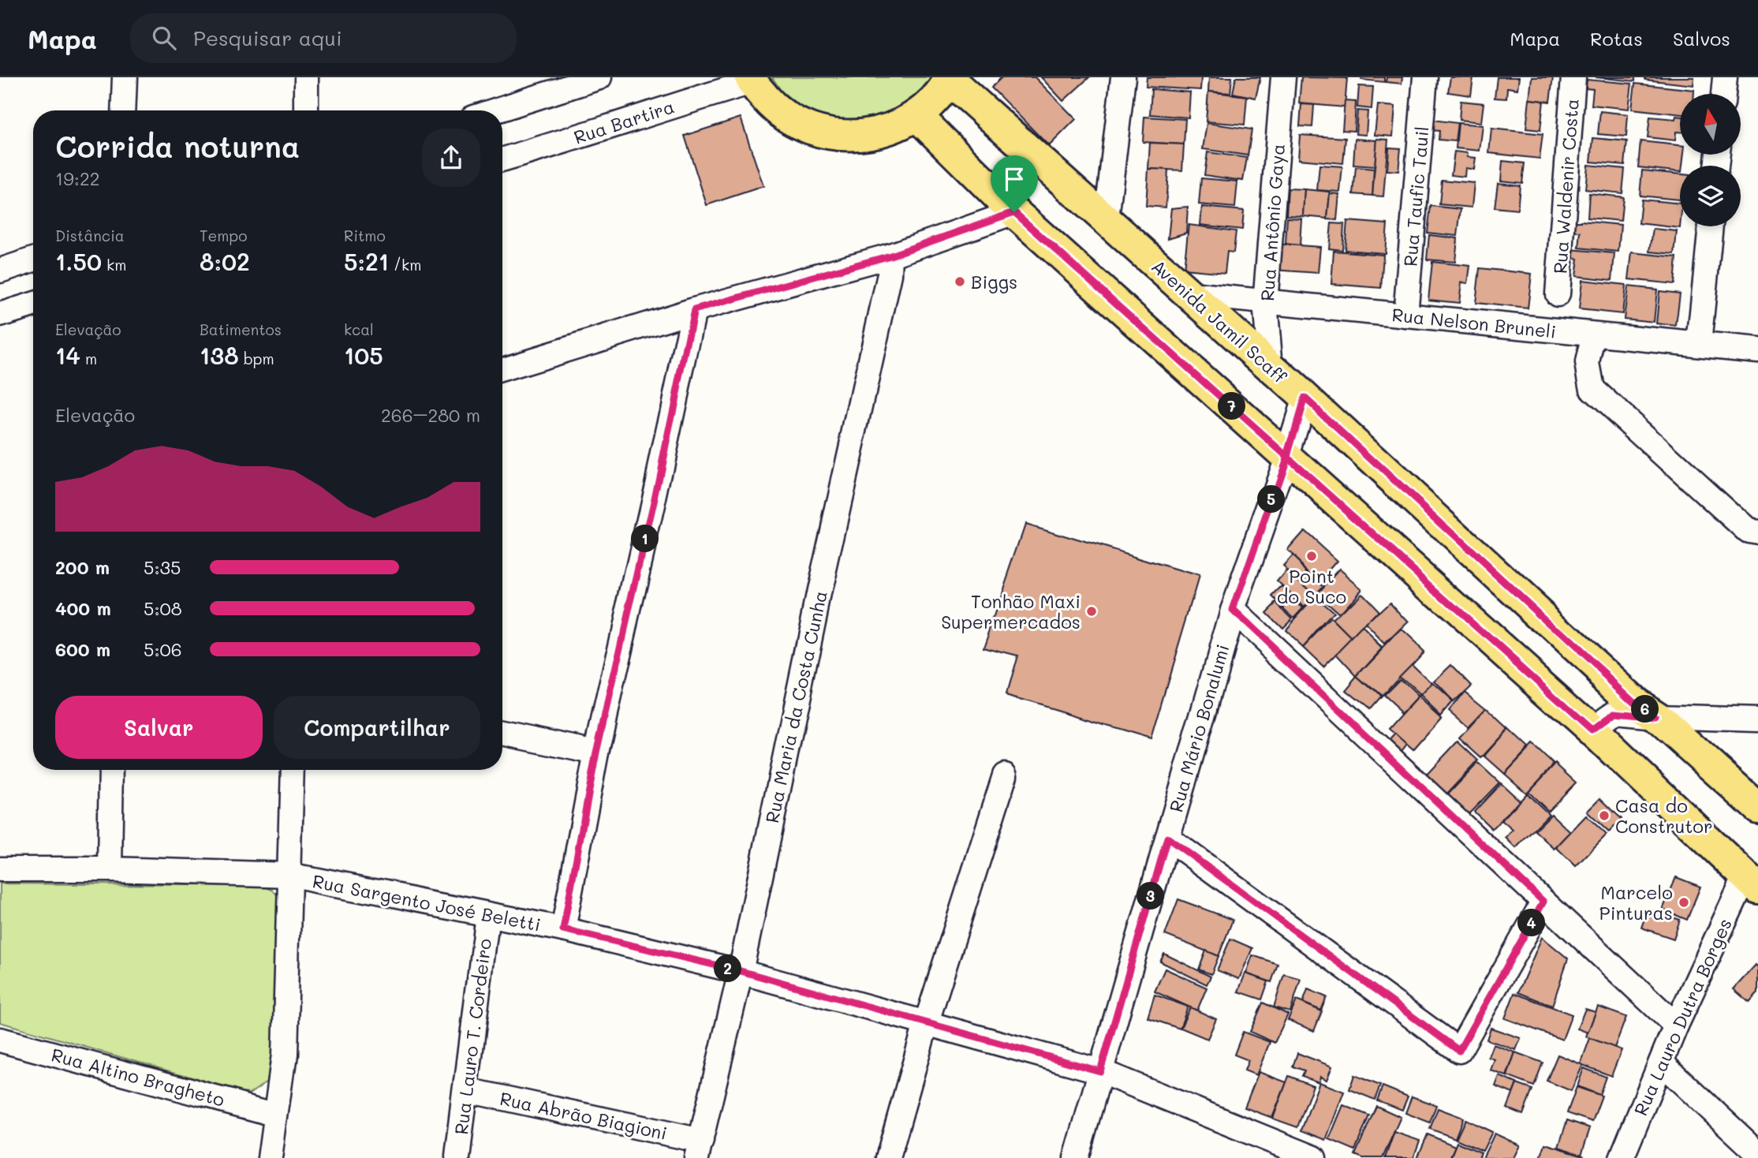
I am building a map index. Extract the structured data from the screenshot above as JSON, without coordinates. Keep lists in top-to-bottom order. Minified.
{"streets":{"main road":["Avenida Jamil Scaff"],"street":["Rua Bartira","Rua Waldenir Costa","Rua Taufic Tauil","Rua Antônio Gaya","Rua Nelson Bruneli","Rua Maria da Costa Cunha","Rua Mário Bonalumi","Rua Sargento José Beletti","Rua Lauro Dutra Borges","Rua Lauro T. Cordeiro","Rua Altino Bragheto","Rua Abrão Biagioni"]},"crossings":[["Rua Taufic Tauil","Rua Nelson Bruneli"],["Rua Antônio Gaya","Avenida Jamil Scaff"],["Rua Antônio Gaya","Rua Nelson Bruneli"],["Avenida Jamil Scaff","Rua Nelson Bruneli"],["Avenida Jamil Scaff","Rua Mário Bonalumi"],["Rua Maria da Costa Cunha","Rua Sargento José Beletti"],["Rua Maria da Costa Cunha","Rua Abrão Biagioni"],["Rua Mário Bonalumi","Rua Sargento José Beletti"],["Rua Sargento José Beletti","Rua Lauro T. Cordeiro"],["Rua Lauro T. Cordeiro","Rua Abrão Biagioni"]],"places":["Biggs","Point do Suco","Tonhão Maxi Supermercados","Casa do Construtor","Marcelo Pinturas"],"north":"top","page":{"header":"Mapa","search":"Pesquisar aqui","nav":["Mapa","Rotas","Salvos"],"heading":["Corrida noturna","19:22"],"stats":[["Distância","1.50 km"],["Tempo","8:02"],["Ritmo","5:21 /km"],["Elevação","14 m"],["Batimentos","138 bpm"],["kcal","105"]],"pins":["7","5","1","6","3","4","2"],"chart":["Elevação","266–280 m"],"list":[{"name":"200 m","note":"5:35"},{"name":"400 m","note":"5:08"},{"name":"600 m","note":"5:06"}],"buttons":["Salvar","Compartilhar"]}}
